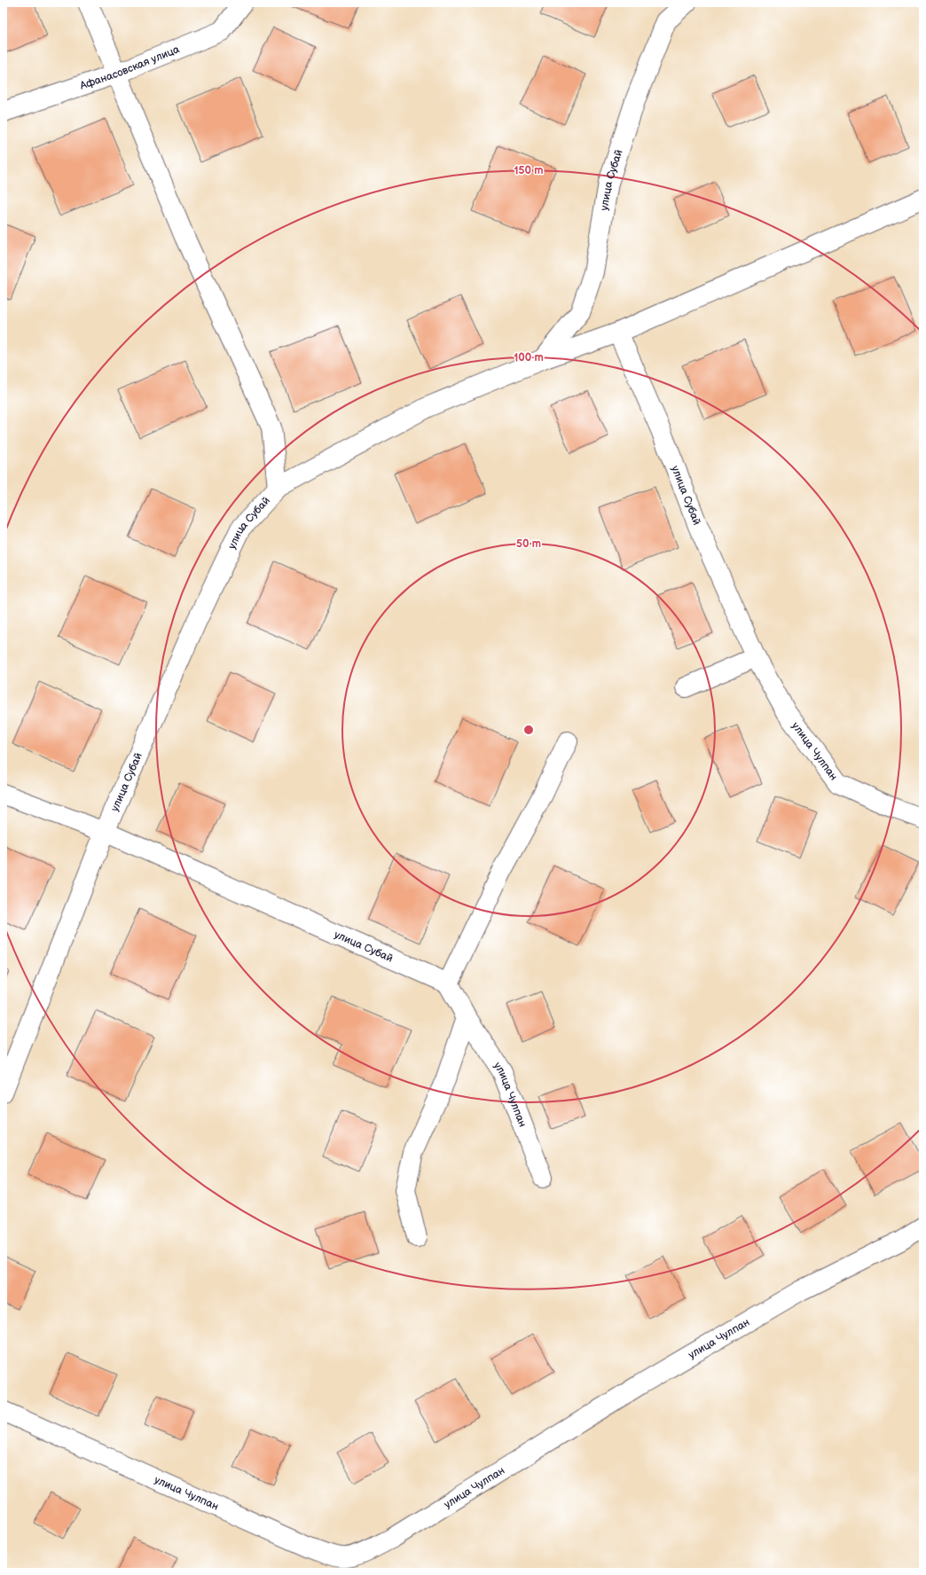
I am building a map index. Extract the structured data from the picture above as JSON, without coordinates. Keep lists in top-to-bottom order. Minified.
{"streets":{"street":["Афанасовская улица","улица Субай","улица Чулпан"]},"crossings":[["улица Субай","улица Чулпан"]],"rings":["150 m","100 m","50 m"]}
